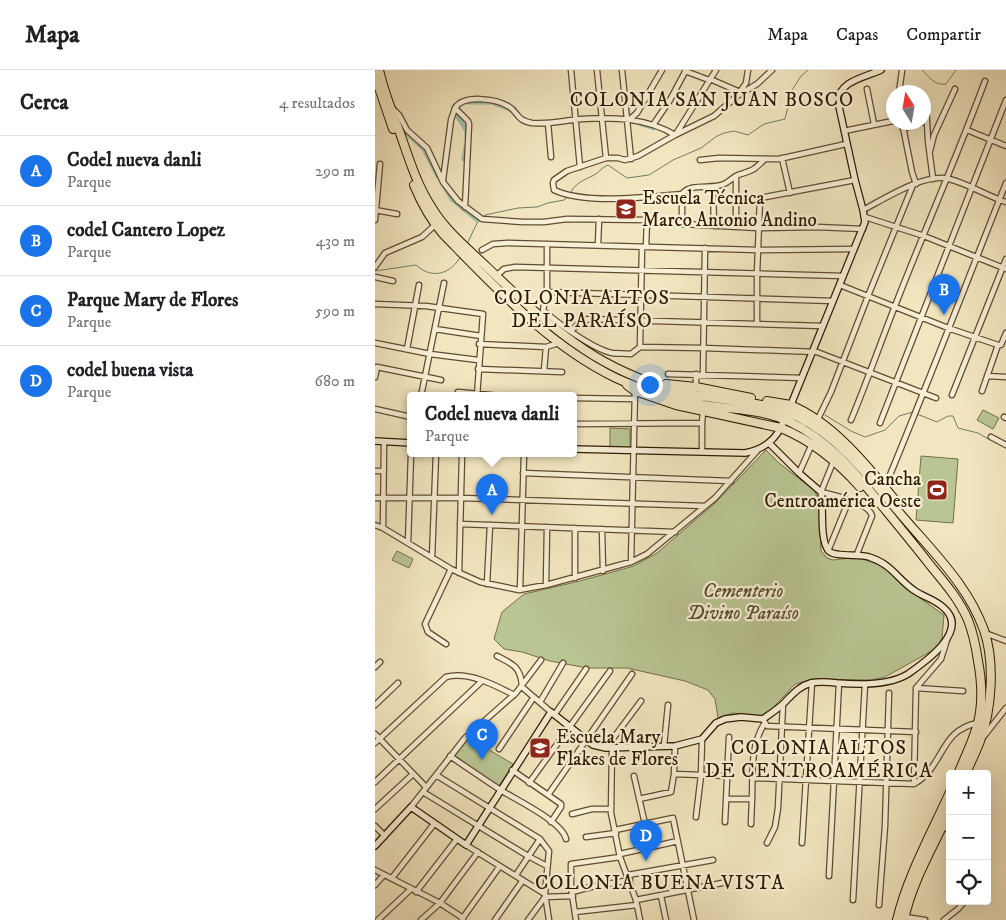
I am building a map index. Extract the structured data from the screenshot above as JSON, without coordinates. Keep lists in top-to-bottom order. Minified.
{"districts":["COLONIA SAN JUAN BOSCO","COLONIA ALTOS DEL PARAÍSO","COLONIA ALTOS DE CENTROAMÉRICA","COLONIA BUENA VISTA"],"parks":["Cementerio Divino Paraíso"],"places":{"school or university":["Escuela Técnica Marco Antonio Andino","Escuela Mary Flakes de Flores"],"sports":["Cancha Centroamérica Oeste"]},"north":"top","page":{"header":"Mapa","nav":["Mapa","Capas","Compartir"],"heading":["Cerca","4 resultados"],"list":[{"mark":"A","name":"Codel nueva danli","note":"Parque","value":"290 m"},{"mark":"B","name":"codel Cantero Lopez","note":"Parque","value":"430 m"},{"mark":"C","name":"Parque Mary de Flores","note":"Parque","value":"590 m"},{"mark":"D","name":"codel buena vista","note":"Parque","value":"680 m"}],"pins":["B","A","C","D"],"popup":["Codel nueva danli","Parque"],"map_buttons":["+","−"]}}
